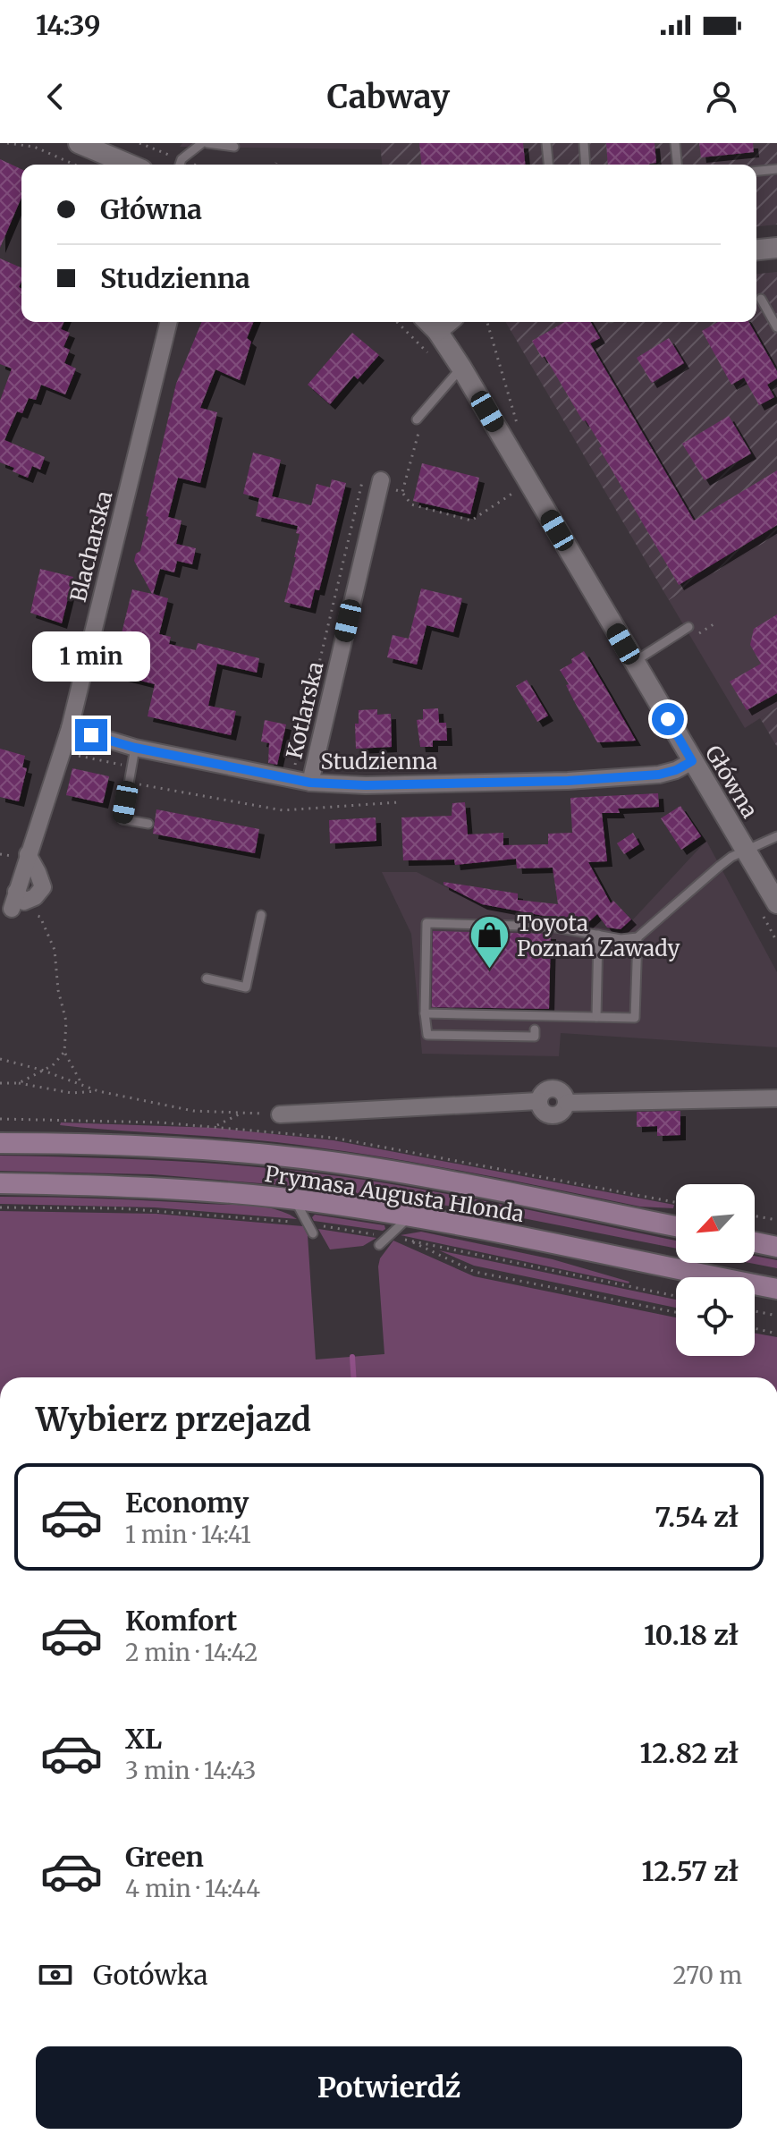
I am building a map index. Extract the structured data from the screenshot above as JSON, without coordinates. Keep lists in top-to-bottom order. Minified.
{"streets":{"main road":["Prymasa Augusta Hlonda"],"street":["Blacharska","Kotlarska","Studzienna","Główna"]},"crossings":[["Blacharska","Studzienna"],["Kotlarska","Studzienna"],["Studzienna","Główna"]],"places":{"shop":["Toyota Poznań Zawady"]},"north":"bottom left","page":{"status":"14:39","header":"Cabway","banner":["Główna","Studzienna"],"bubble":"1 min","heading":"Wybierz przejazd","list":[{"name":"Economy","note":"1 min · 14:41","value":"7.54 zł"},{"name":"Komfort","note":"2 min · 14:42","value":"10.18 zł"},{"name":"XL","note":"3 min · 14:43","value":"12.82 zł"},{"name":"Green","note":"4 min · 14:44","value":"12.57 zł"}],"pay":["Gotówka","270 m"],"buttons":"Potwierdź"}}
